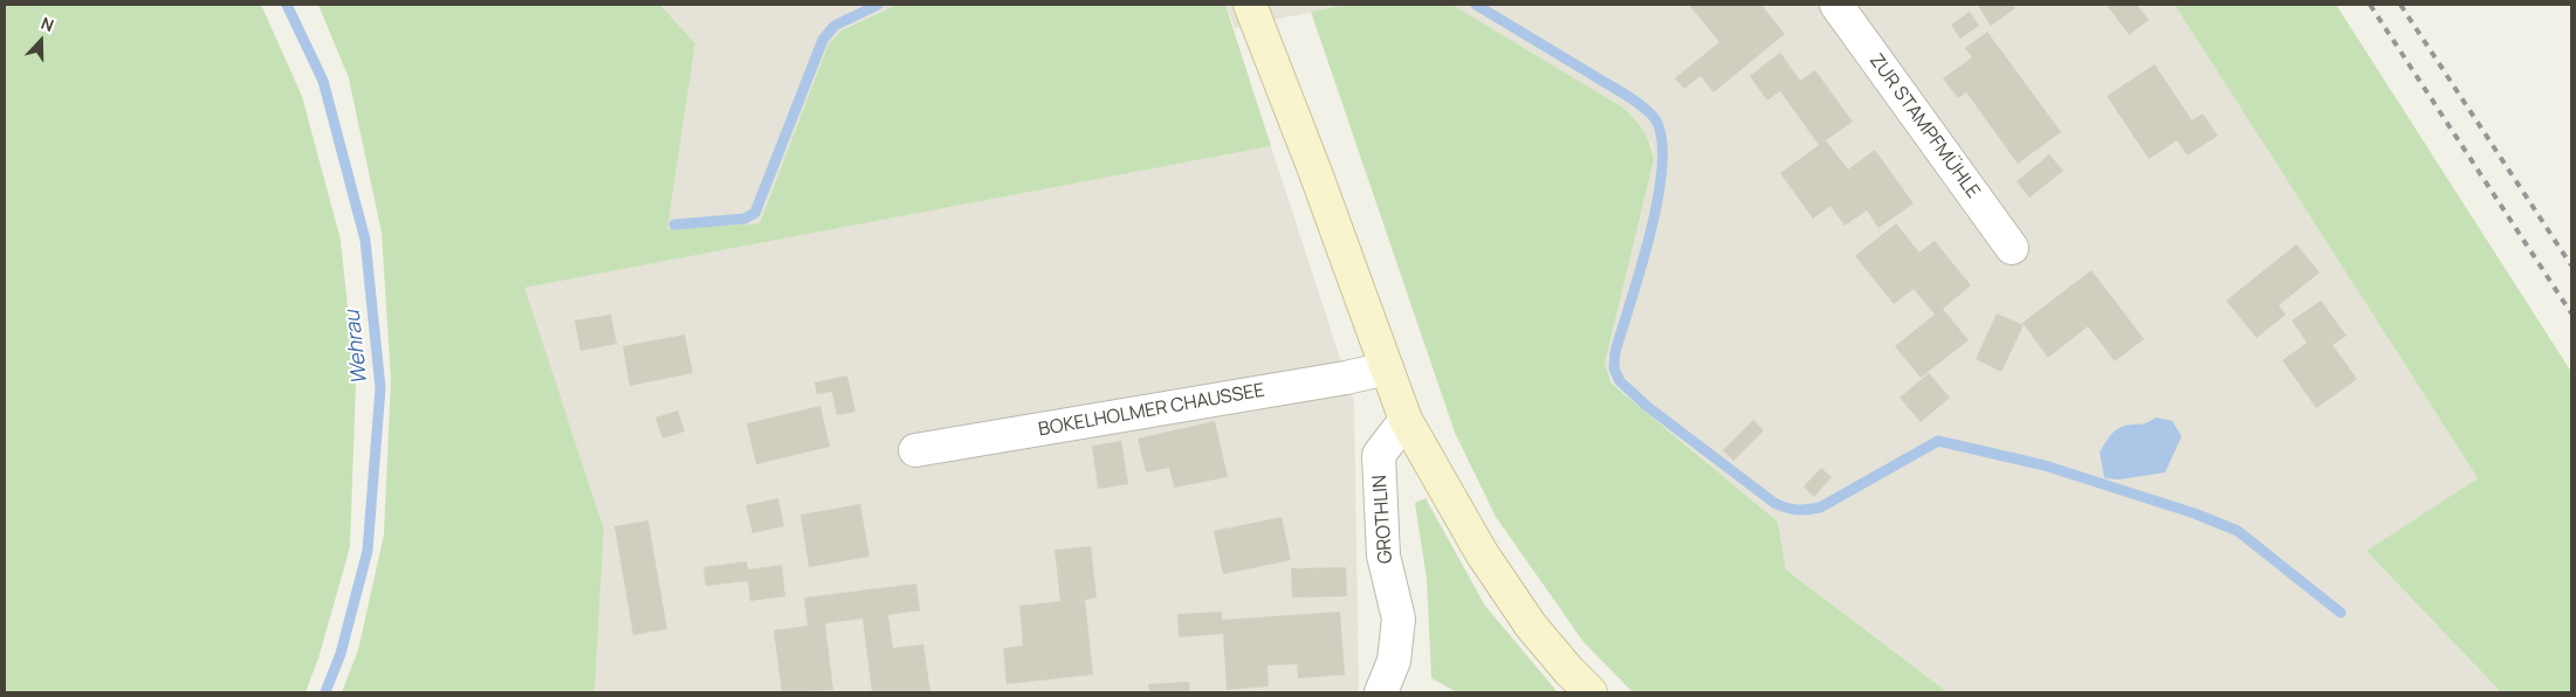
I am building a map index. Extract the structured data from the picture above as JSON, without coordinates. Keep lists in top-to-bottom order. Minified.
{"streets":{"street":["ZUR STAMPFMÜHLE","BOKELHOLMER CHAUSSEE","GROTHLIN"]},"water":["Wehrau"],"north":"top"}
